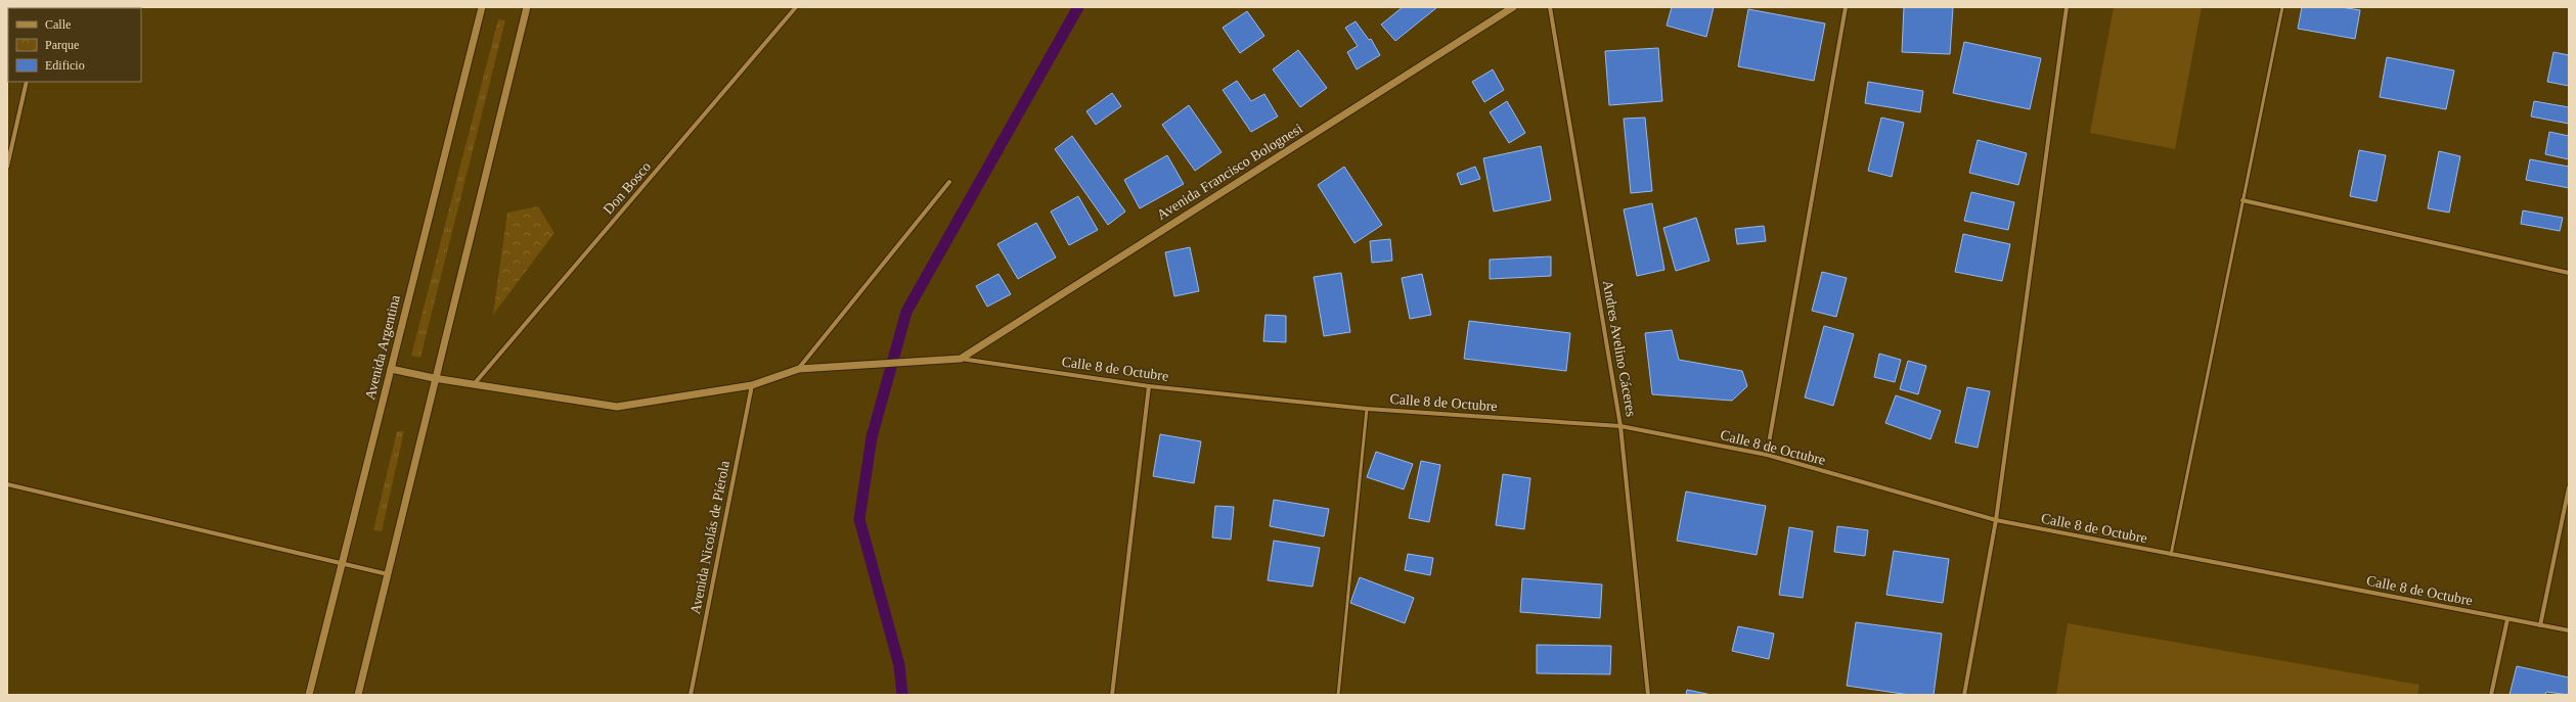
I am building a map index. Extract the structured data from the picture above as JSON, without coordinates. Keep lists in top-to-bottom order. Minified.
{"streets":{"street":["Avenida Francisco Bolognesi","Don Bosco","Avenida Argentina","Andres Avelino Cáceres","Calle 8 de Octubre","Avenida Nicolás de Piérola"]},"crossings":[["Avenida Francisco Bolognesi","Calle 8 de Octubre"],["Andres Avelino Cáceres","Calle 8 de Octubre"]],"legend":["Calle","Parque","Edificio"]}
